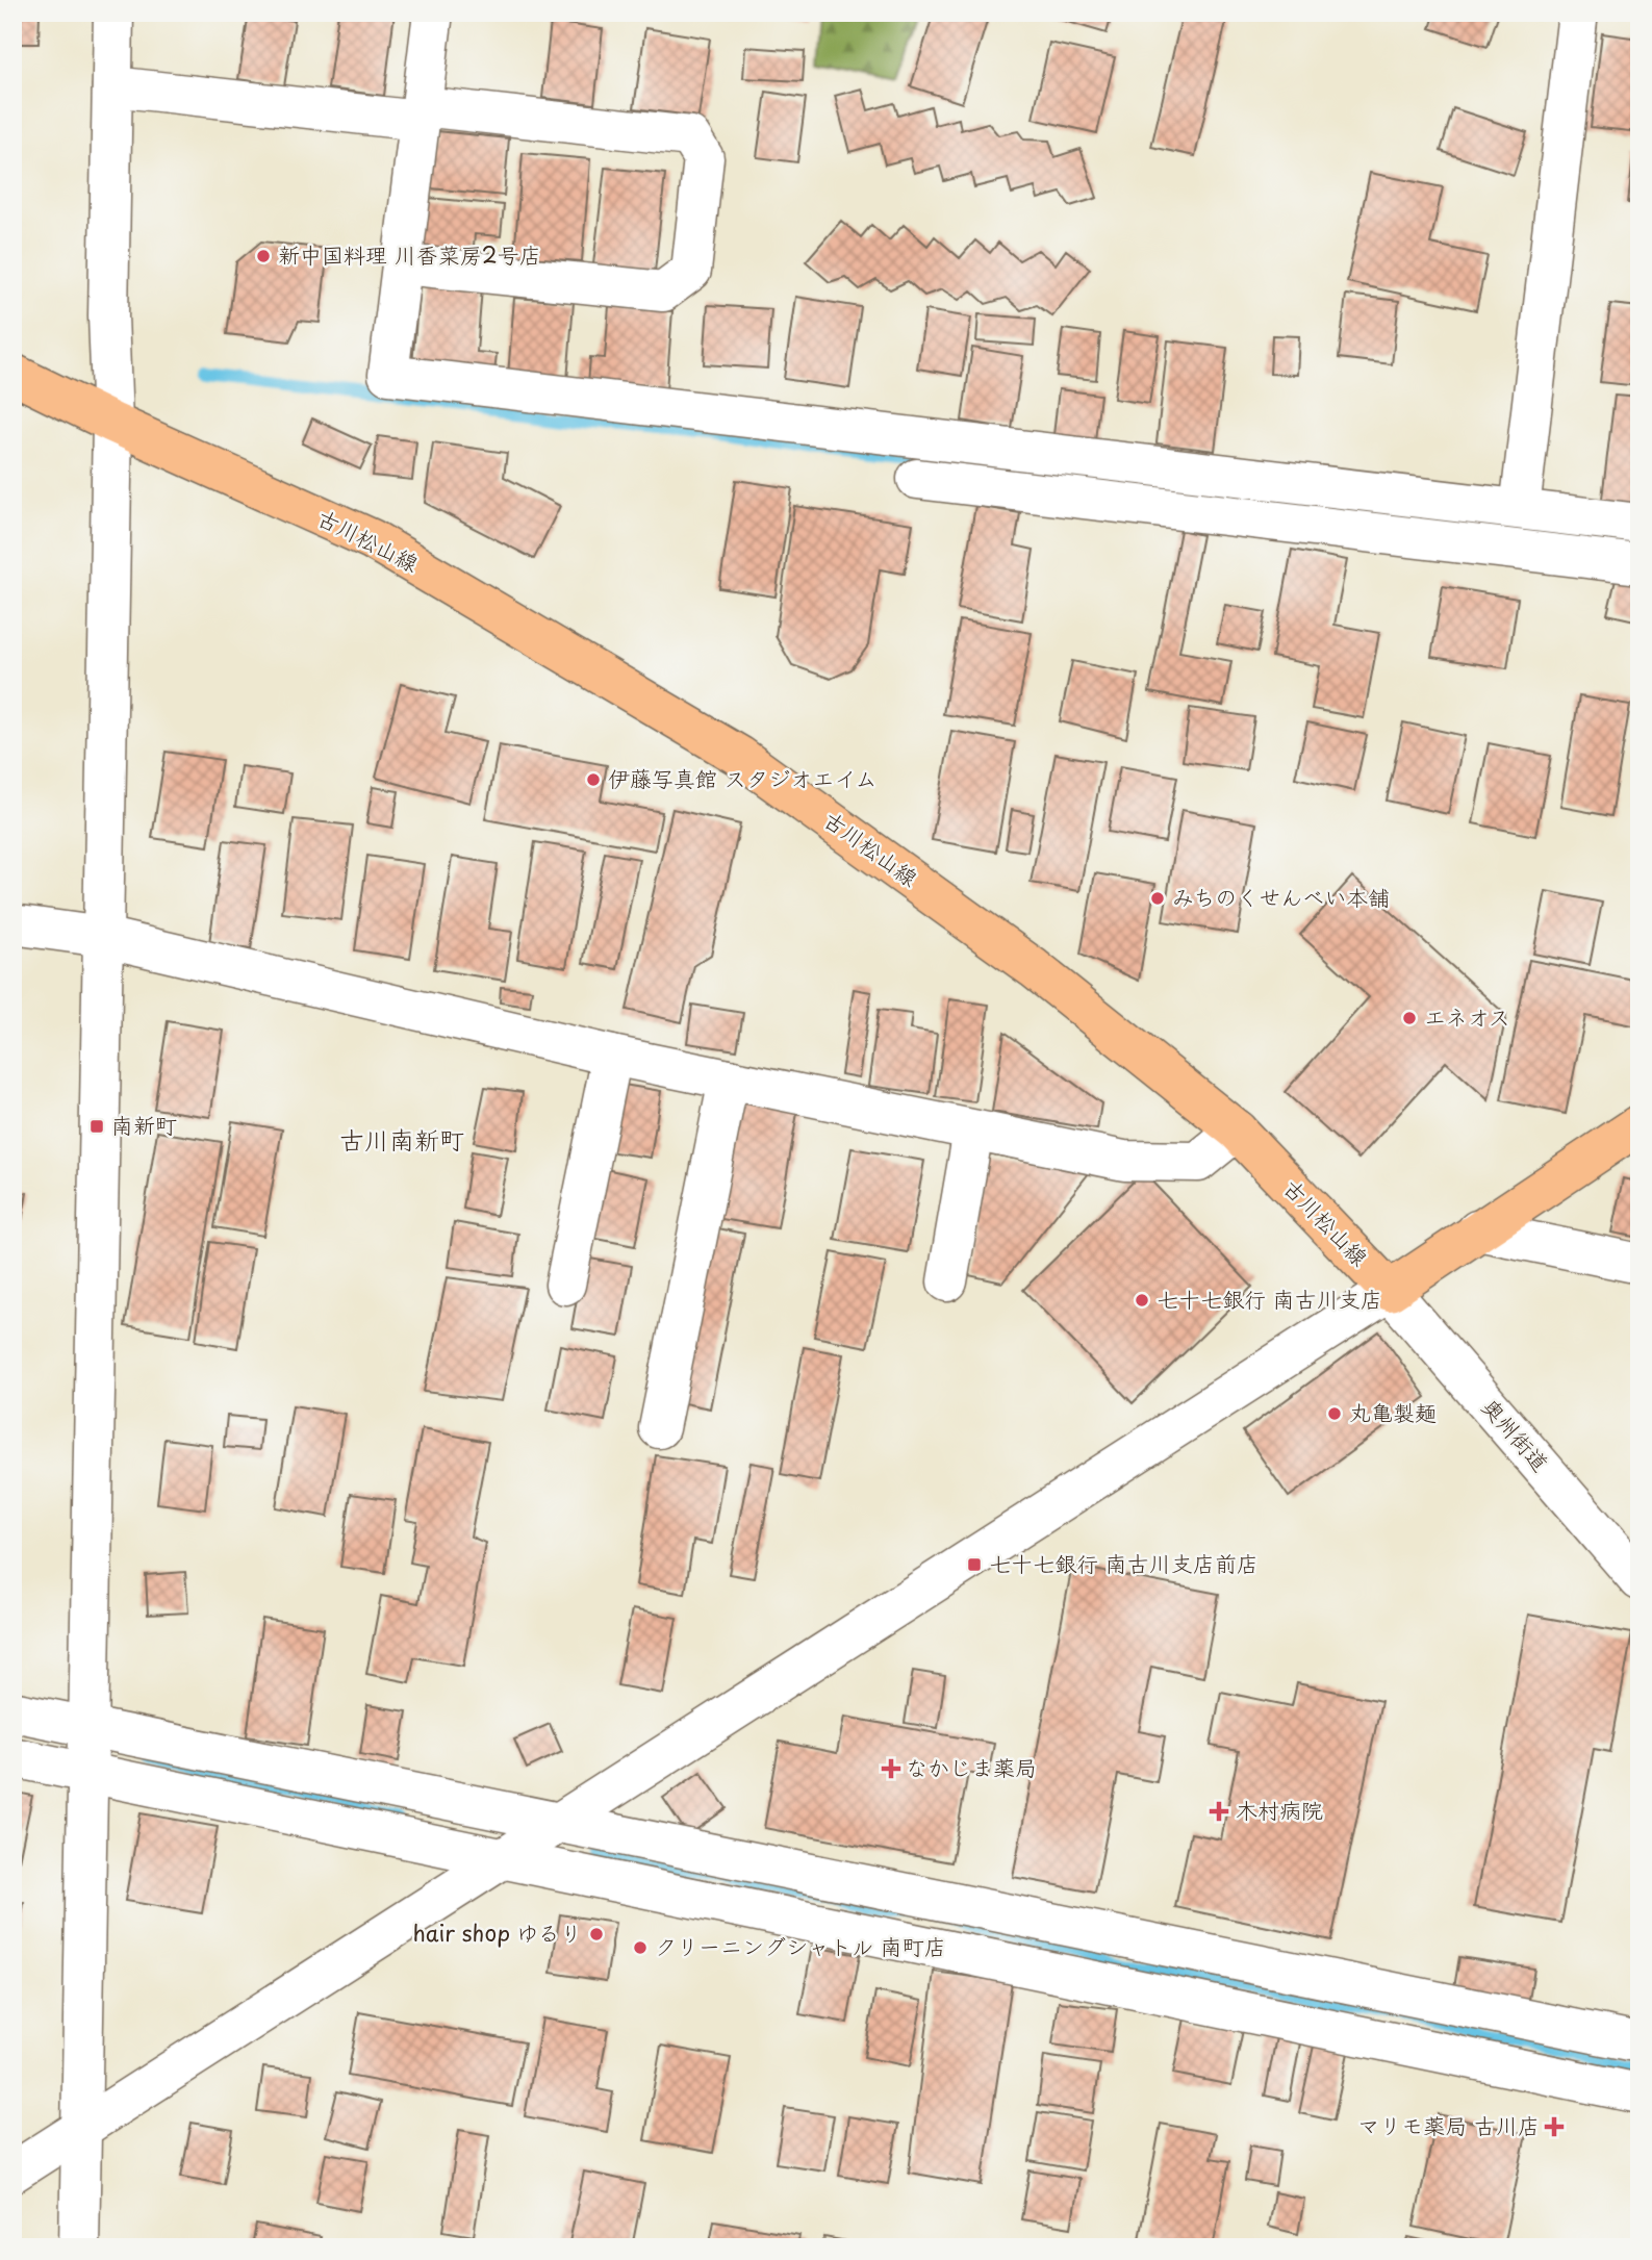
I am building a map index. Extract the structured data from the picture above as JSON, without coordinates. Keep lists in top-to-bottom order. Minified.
{"streets":{"main road":["古川松山線"],"street":["奥州街道"]},"crossings":[["古川松山線","奥州街道"]],"districts":["古川南新町"],"places":{"other":["新中国料理 川香菜房2号店","伊藤写真館 スタジオエイム","みちのくせんべい本舗","エネオス","七十七銀行 南古川支店","丸亀製麺","hair shop ゆるり","クリーニングシャトル 南町店"],"transit":["南新町","七十七銀行 南古川支店前店"],"health":["なかじま薬局","木村病院","マリモ薬局 古川店"]}}
